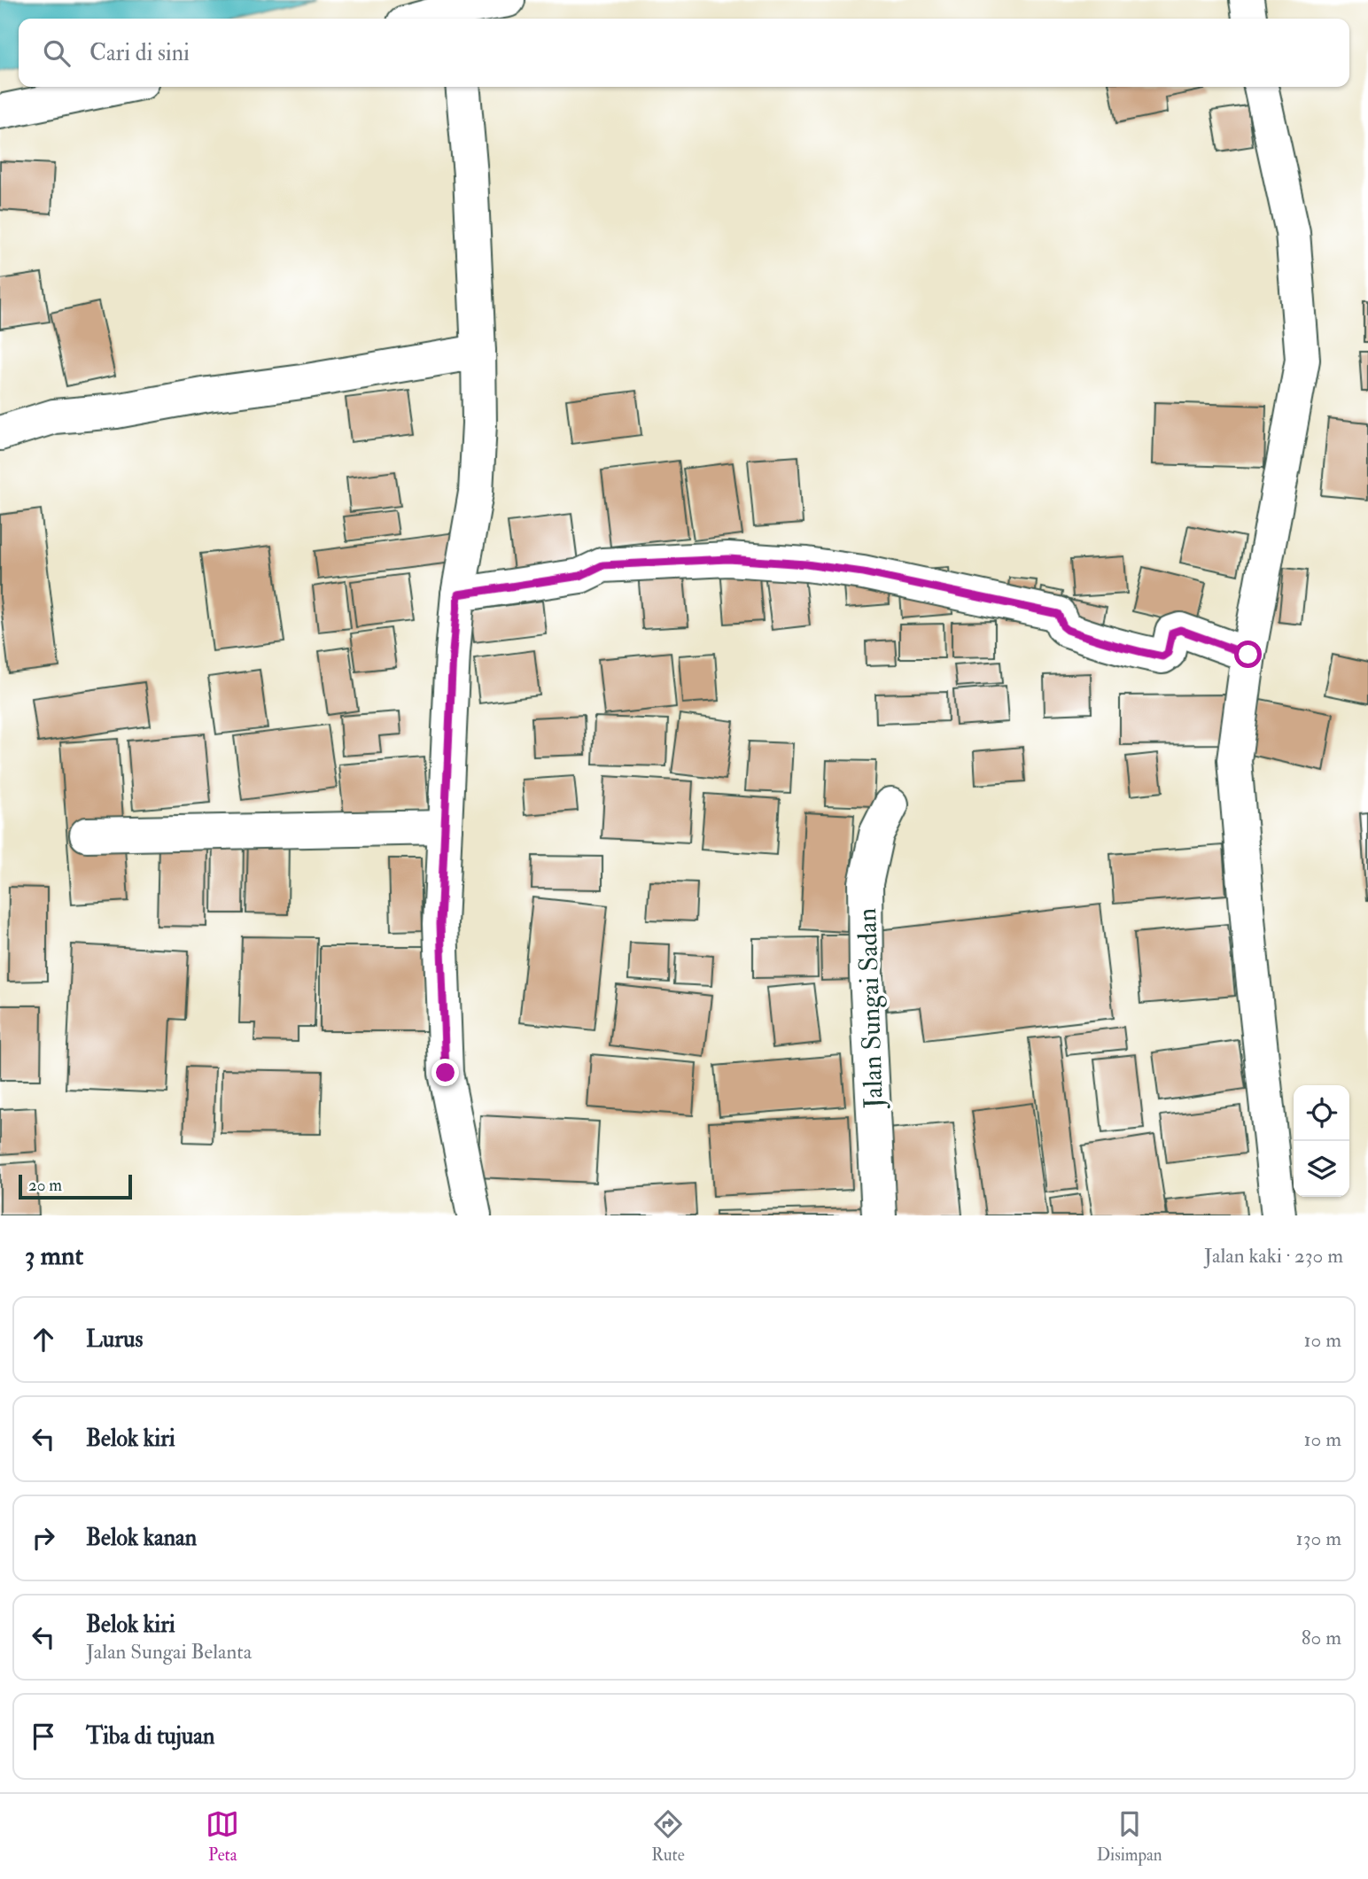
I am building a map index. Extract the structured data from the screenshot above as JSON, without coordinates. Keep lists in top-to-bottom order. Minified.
{"streets":{"street":["Jalan Sungai Sadan"]},"scale_bar":"20 m","page":{"search":"Cari di sini","scale":"20 m","heading":["3 mnt","Jalan kaki · 230 m"],"list":[["Lurus","10 m"],["Belok kiri","10 m"],["Belok kanan","130 m"],["Belok kiri","Jalan Sungai Belanta","80 m"],"Tiba di tujuan"],"nav":["Peta","Rute","Disimpan"]}}
